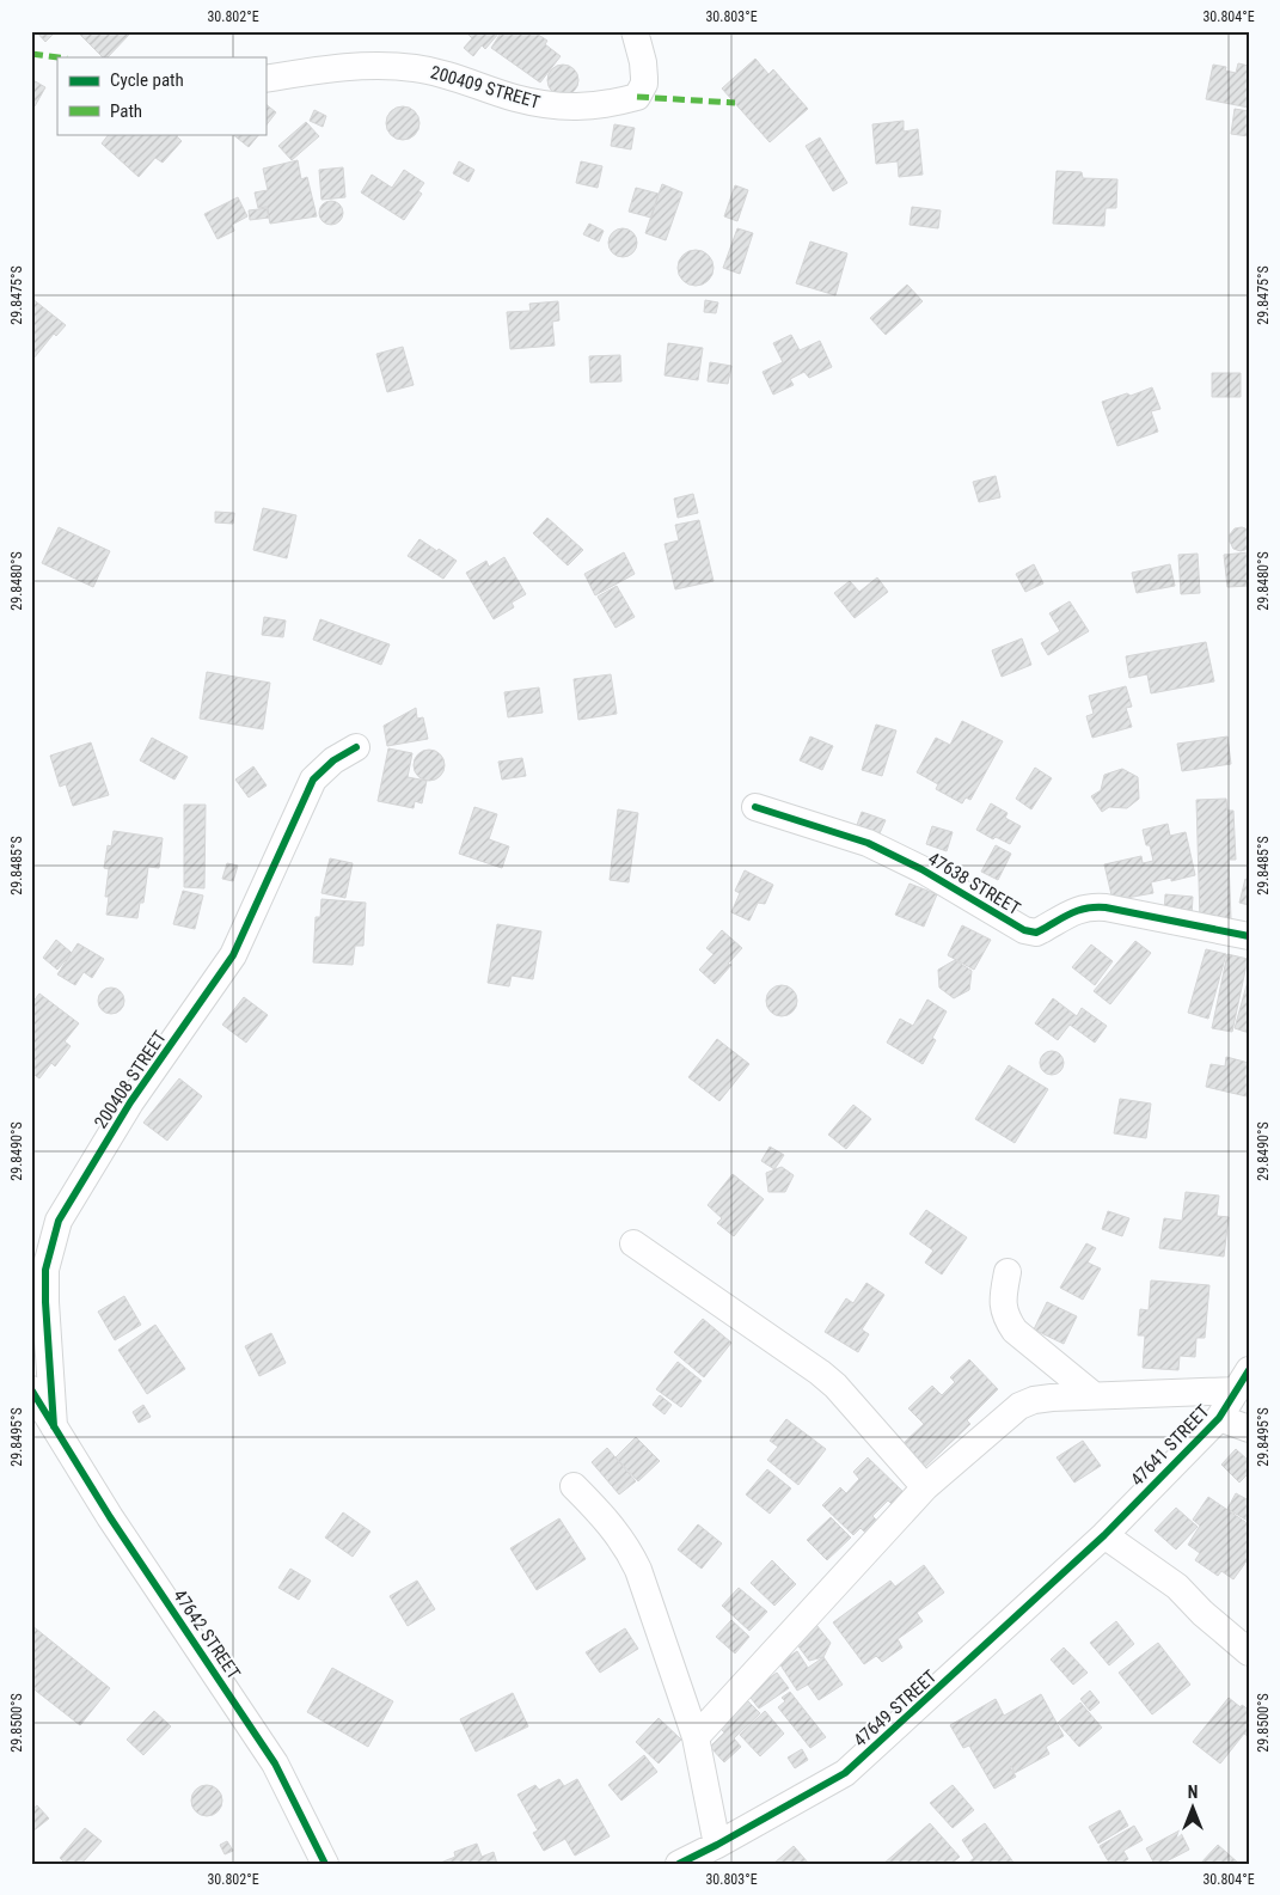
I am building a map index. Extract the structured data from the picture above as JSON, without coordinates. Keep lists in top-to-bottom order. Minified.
{"streets":{"street":["200409 STREET","47638 STREET","200408 STREET","47641 STREET","47642 STREET","47649 STREET"]},"crossings":[["200408 STREET","47642 STREET"],["47641 STREET","47649 STREET"]],"legend":["Cycle path","Path"],"north":"top","coordinates":["30.802°E","30.803°E","30.804°E","29.8475°S","29.8480°S","29.8485°S","29.8490°S","29.8495°S","29.8500°S"]}
